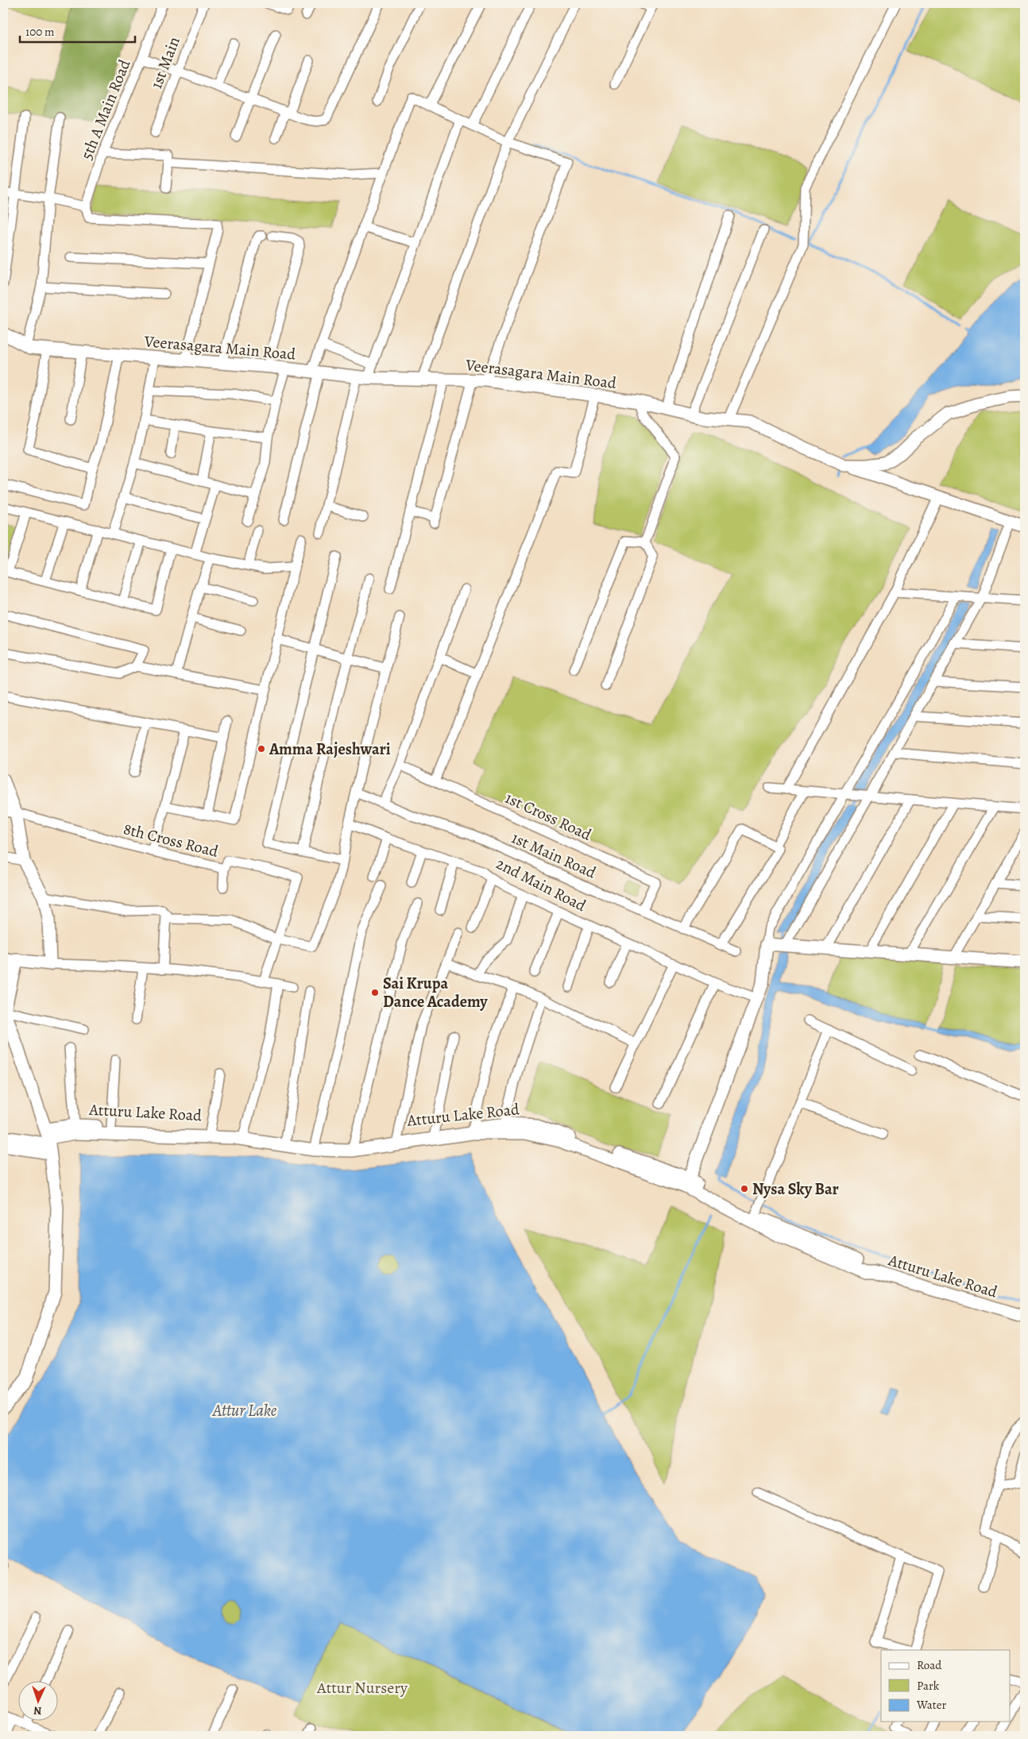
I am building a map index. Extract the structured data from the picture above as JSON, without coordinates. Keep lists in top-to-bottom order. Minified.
{"streets":{"street":["1st Main","5th A Main Road","Veerasagara Main Road","1st Cross Road","8th Cross Road","1st Main Road","2nd Main Road","Atturu Lake Road"]},"crossings":[["1st Cross Road","1st Main Road"]],"water":["Attur Lake"],"parks":["Attur Nursery"],"places":["Amma Rajeshwari","Sai Krupa Dance Academy","Nysa Sky Bar"],"legend":["Road","Park","Water"],"scale_bar":"100 m","north":"bottom"}
